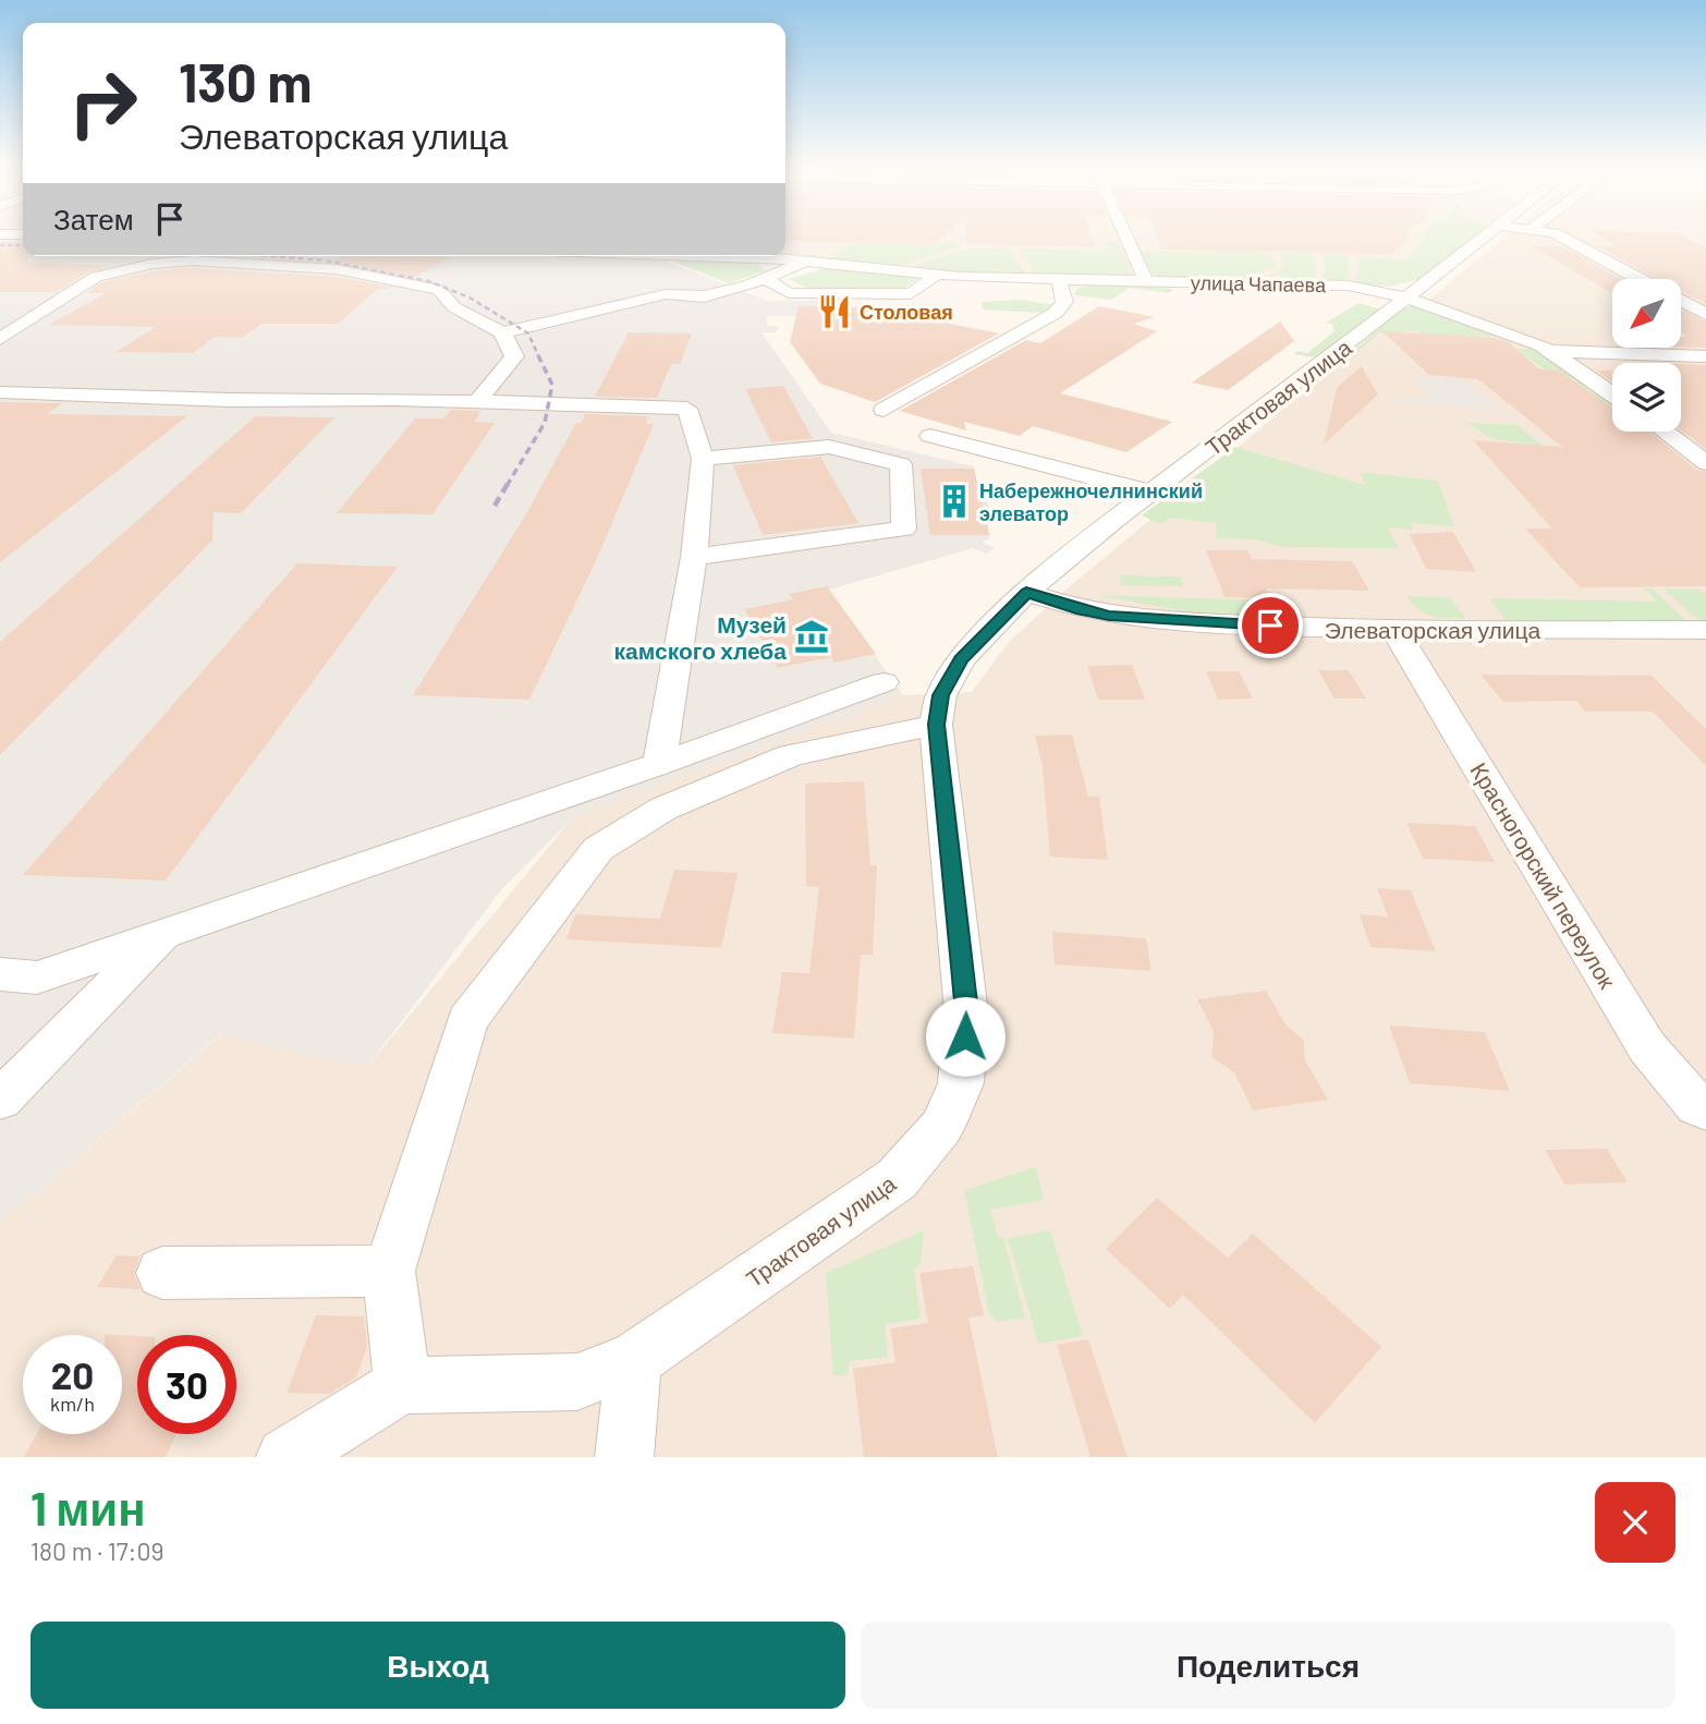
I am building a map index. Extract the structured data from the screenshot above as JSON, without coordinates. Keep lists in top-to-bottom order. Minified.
{"streets":{"street":["улица Чапаева","Трактовая улица","Элеваторская улица","Красногорский переулок"]},"crossings":[["улица Чапаева","Трактовая улица"],["Трактовая улица","Элеваторская улица"],["Элеваторская улица","Красногорский переулок"]],"places":{"restaurant":["Столовая"],"building":["Набережночелнинский элеватор"],"museum":["Музей камского хлеба"]},"north":"bottom left","page":{"turn":["130 m","Элеваторская улица"],"then":"Затем","speed":"20 km/h","limit":"30","heading":["1 мин","180 m · 17:09"],"buttons":["Выход","Поделиться"]}}
